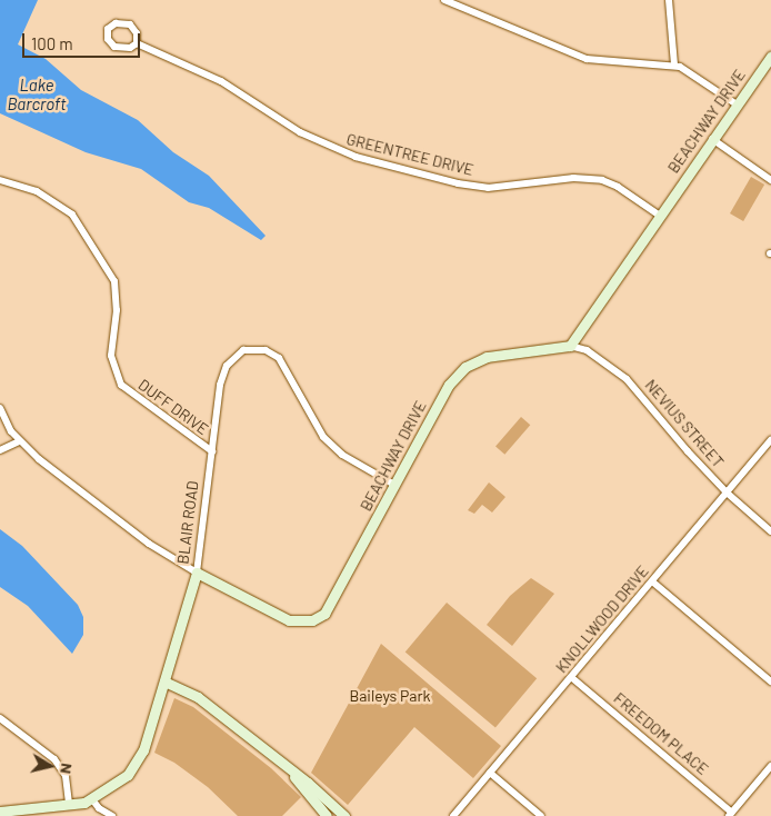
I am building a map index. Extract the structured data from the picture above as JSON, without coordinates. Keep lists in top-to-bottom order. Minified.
{"streets":{"street":["BEACHWAY DRIVE","GREENTREE DRIVE","DUFF DRIVE","NEVIUS STREET","BLAIR ROAD","KNOLLWOOD DRIVE","FREEDOM PLACE"]},"crossings":[["BEACHWAY DRIVE","GREENTREE DRIVE"],["BEACHWAY DRIVE","NEVIUS STREET"],["BEACHWAY DRIVE","BLAIR ROAD"],["DUFF DRIVE","BLAIR ROAD"],["NEVIUS STREET","KNOLLWOOD DRIVE"],["KNOLLWOOD DRIVE","FREEDOM PLACE"]],"water":["Lake Barcroft"],"parks":["Baileys Park"],"scale_bar":"100 m","north":"right"}
